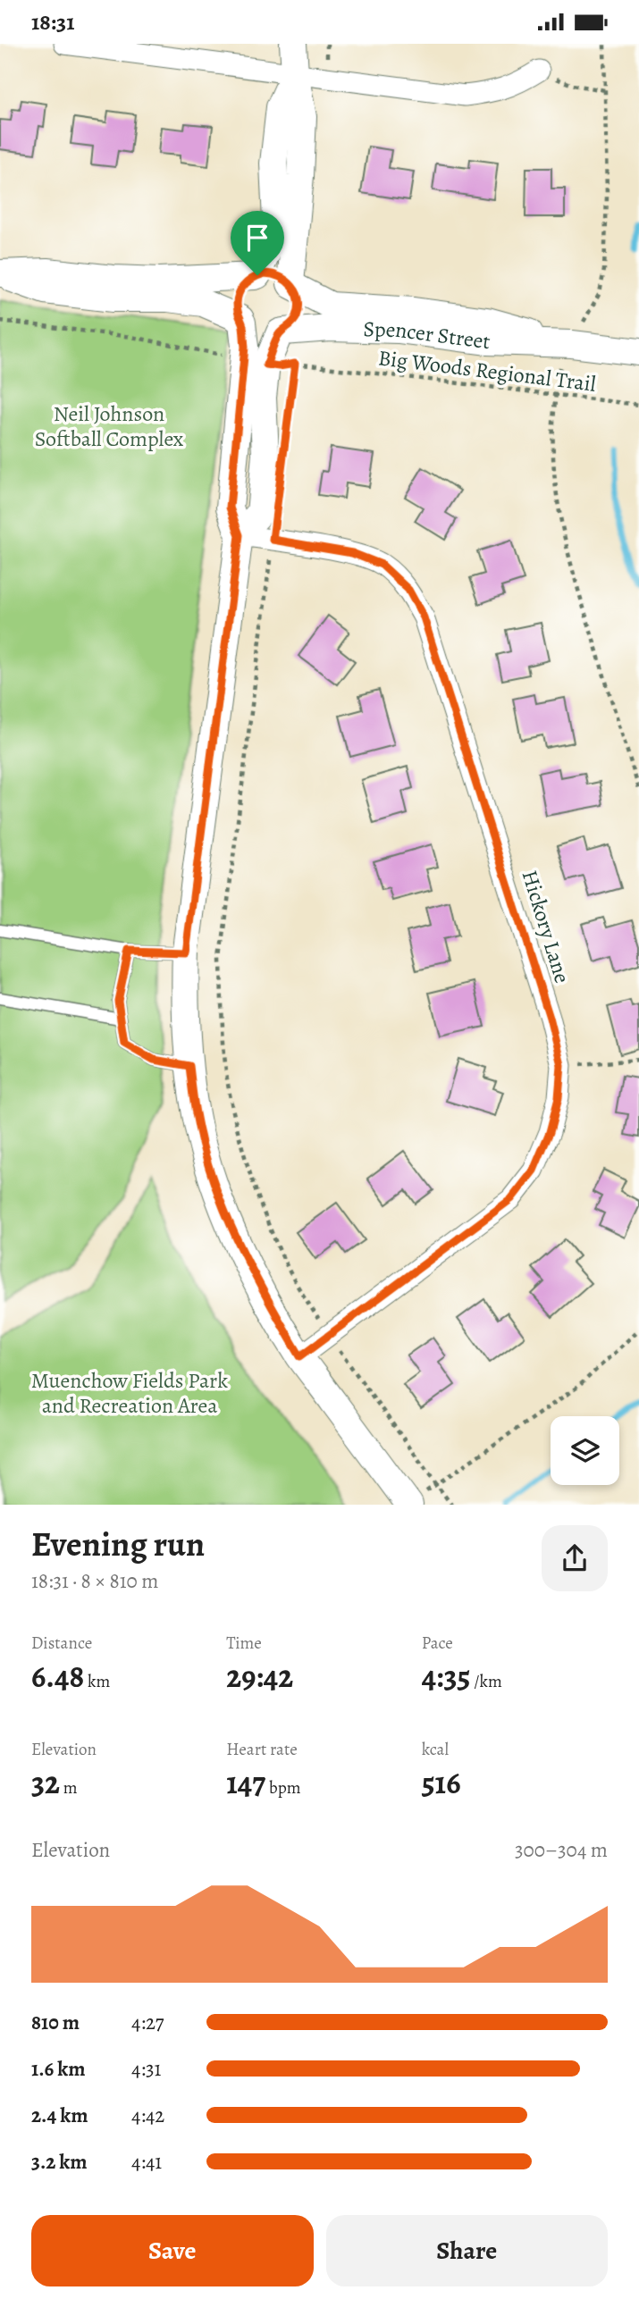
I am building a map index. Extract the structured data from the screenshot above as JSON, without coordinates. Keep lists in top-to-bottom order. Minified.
{"streets":{"street":["Spencer Street","Hickory Lane"],"path":["Big Woods Regional Trail"]},"parks":["Neil Johnson Softball Complex","Muenchow Fields Park and Recreation Area"],"page":{"status":"18:31","heading":["Evening run","18:31 · 8 × 810 m"],"stats":[["Distance","6.48 km"],["Time","29:42"],["Pace","4:35 /km"],["Elevation","32 m"],["Heart rate","147 bpm"],["kcal","516"]],"chart":["Elevation","300–304 m"],"list":[{"name":"810 m","note":"4:27"},{"name":"1.6 km","note":"4:31"},{"name":"2.4 km","note":"4:42"},{"name":"3.2 km","note":"4:41"}],"buttons":["Save","Share"]}}
